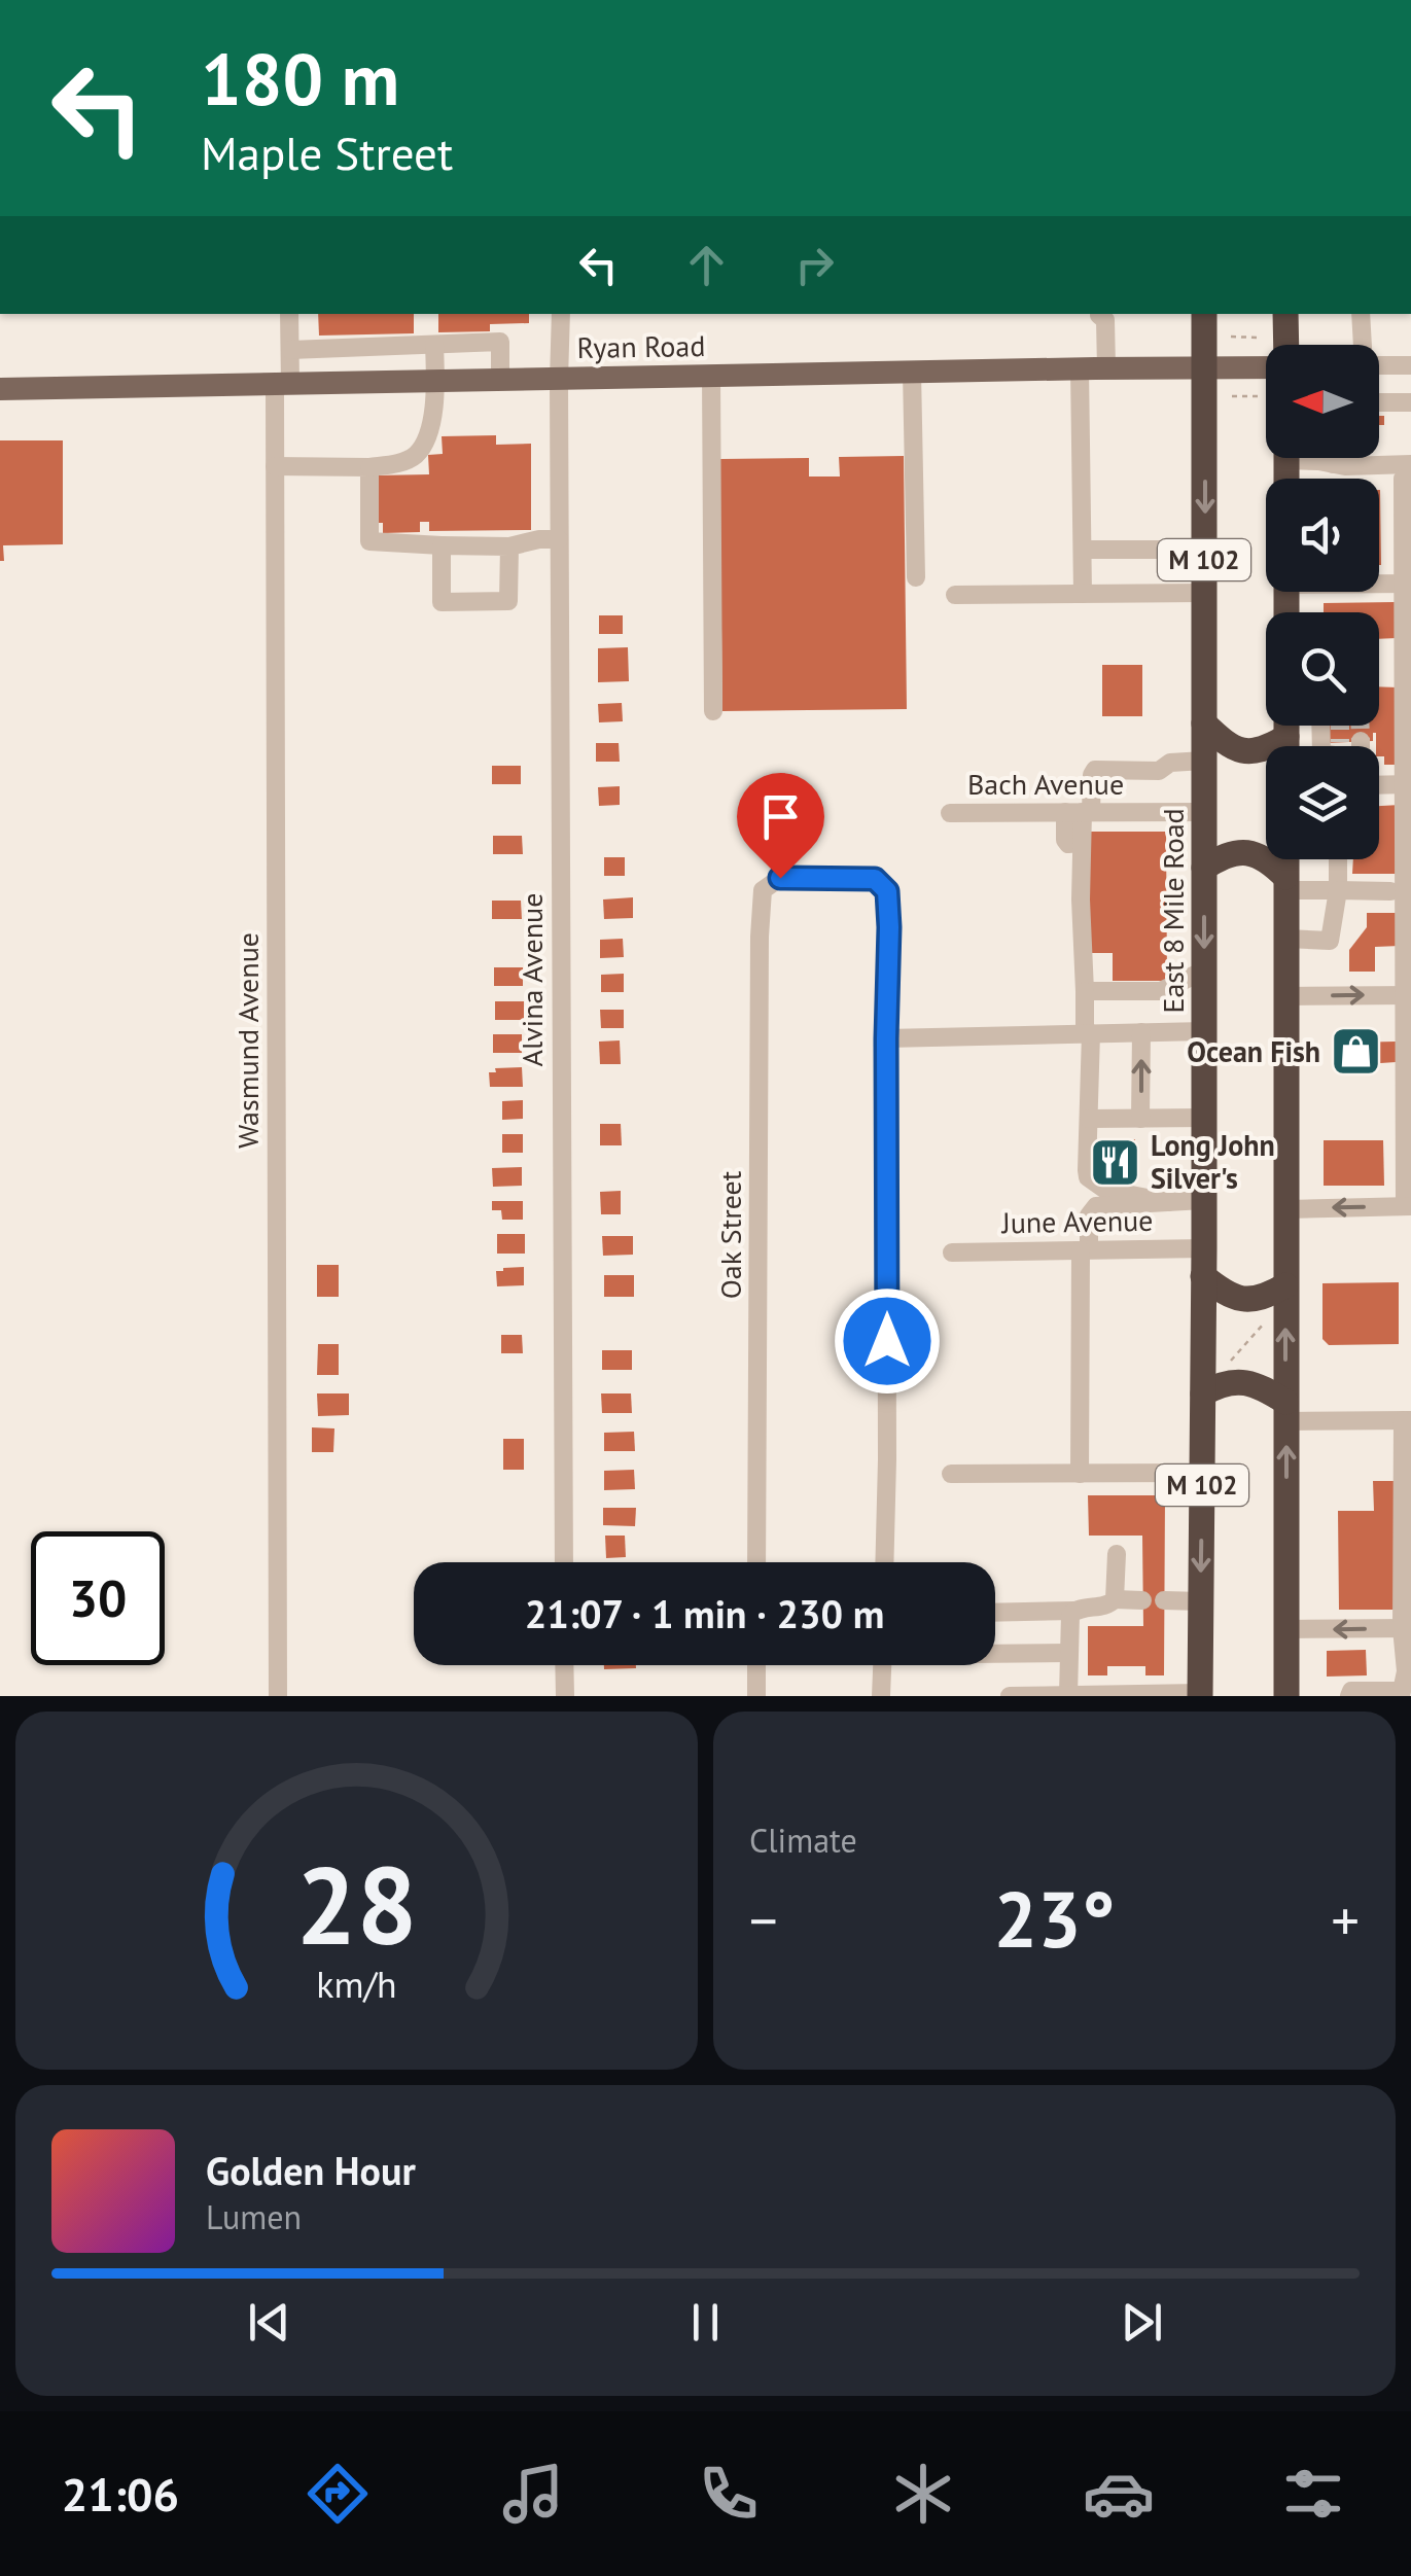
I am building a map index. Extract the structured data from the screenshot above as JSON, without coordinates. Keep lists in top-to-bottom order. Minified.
{"streets":{"highway":["M 102","East 8 Mile Road"],"main road":["Ryan Road"],"street":["Bach Avenue","Alvina Avenue","Wasmund Avenue","June Avenue","Oak Street"]},"crossings":[["Ryan Road","East 8 Mile Road"],["Ryan Road","Alvina Avenue"],["Ryan Road","Wasmund Avenue"],["Bach Avenue","East 8 Mile Road"],["East 8 Mile Road","June Avenue"]],"places":{"shop":["Ocean Fish"],"restaurant":["Long John Silver's"]},"north":"left","page":{"turn":["180 m","Maple Street"],"limit":"30","trip":"21:07 · 1 min · 230 m","tile":"Climate","heat":["−","23°","+"],"song":["Golden Hour","Lumen"],"tabs":"21:06","gauge":["28","km/h"]}}
